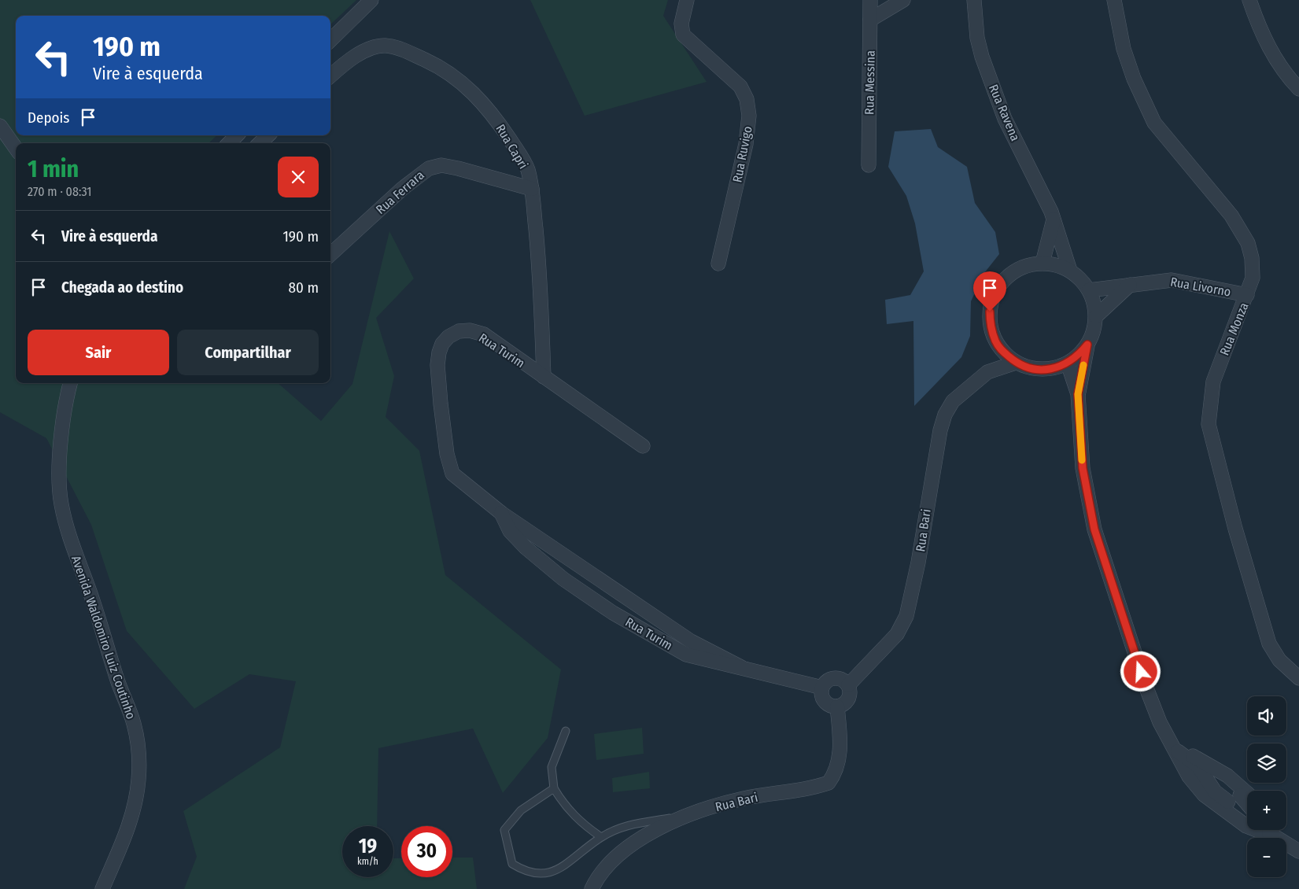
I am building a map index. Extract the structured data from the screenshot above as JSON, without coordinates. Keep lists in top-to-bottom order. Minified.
{"streets":{"street":["Rua Messina","Rua Ravena","Rua Capri","Rua Ruvigo","Rua Ferrara","Rua Livorno","Rua Monza","Rua Turim","Rua Bari","Avenida Waldomiro Luiz Coutinho"]},"crossings":[["Rua Ravena","Rua Livorno"],["Rua Ravena","Rua Bari"],["Rua Capri","Rua Ferrara"],["Rua Capri","Rua Turim"],["Rua Livorno","Rua Monza"],["Rua Livorno","Rua Bari"],["Rua Turim","Rua Bari"]],"page":{"turn":["190 m","Vire à esquerda"],"then":"Depois","heading":["1 min","270 m · 08:31"],"list":[{"name":"Vire à esquerda","value":"190 m"},{"name":"Chegada ao destino","value":"80 m"}],"buttons":["Sair","Compartilhar"],"map_buttons":["+","−"],"speed":"19 km/h","limit":"30"}}
